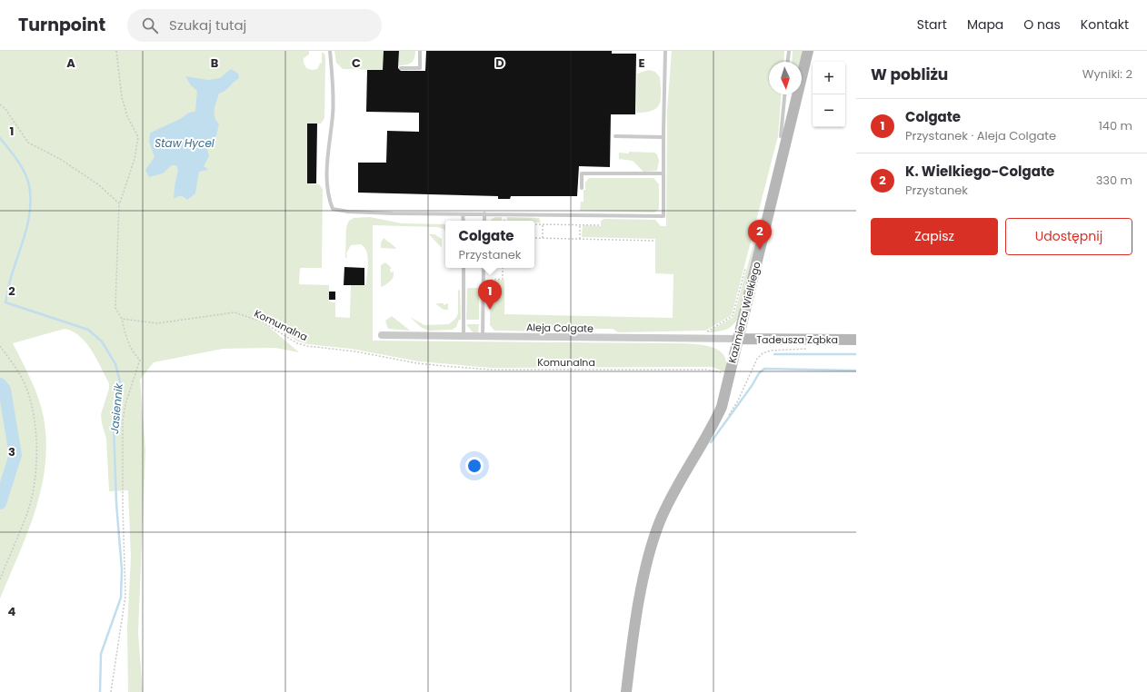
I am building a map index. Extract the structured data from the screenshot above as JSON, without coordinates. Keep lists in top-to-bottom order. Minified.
{"streets":{"street":["Kazimierza Wielkiego","Aleja Colgate","Tadeusza Ząbka"],"path":["Komunalna"]},"crossings":[["Kazimierza Wielkiego","Komunalna"],["Kazimierza Wielkiego","Aleja Colgate"],["Kazimierza Wielkiego","Tadeusza Ząbka"],["Aleja Colgate","Tadeusza Ząbka"]],"water":["Staw Hycel","Jasiennik"],"north":"bottom","page":{"header":"Turnpoint","search":"Szukaj tutaj","nav":["Start","Mapa","O nas","Kontakt"],"heading":["W pobliżu","Wyniki: 2"],"map_buttons":["+","−"],"list":[{"mark":"1","name":"Colgate","note":"Przystanek · Aleja Colgate","value":"140 m"},{"mark":"2","name":"K. Wielkiego-Colgate","note":"Przystanek","value":"330 m"}],"buttons":["Zapisz","Udostępnij"],"pins":["2","1"],"popup":["Colgate","Przystanek"]},"grid":{"columns":["A","B","C","D","E"],"rows":["1","2","3","4"]}}
